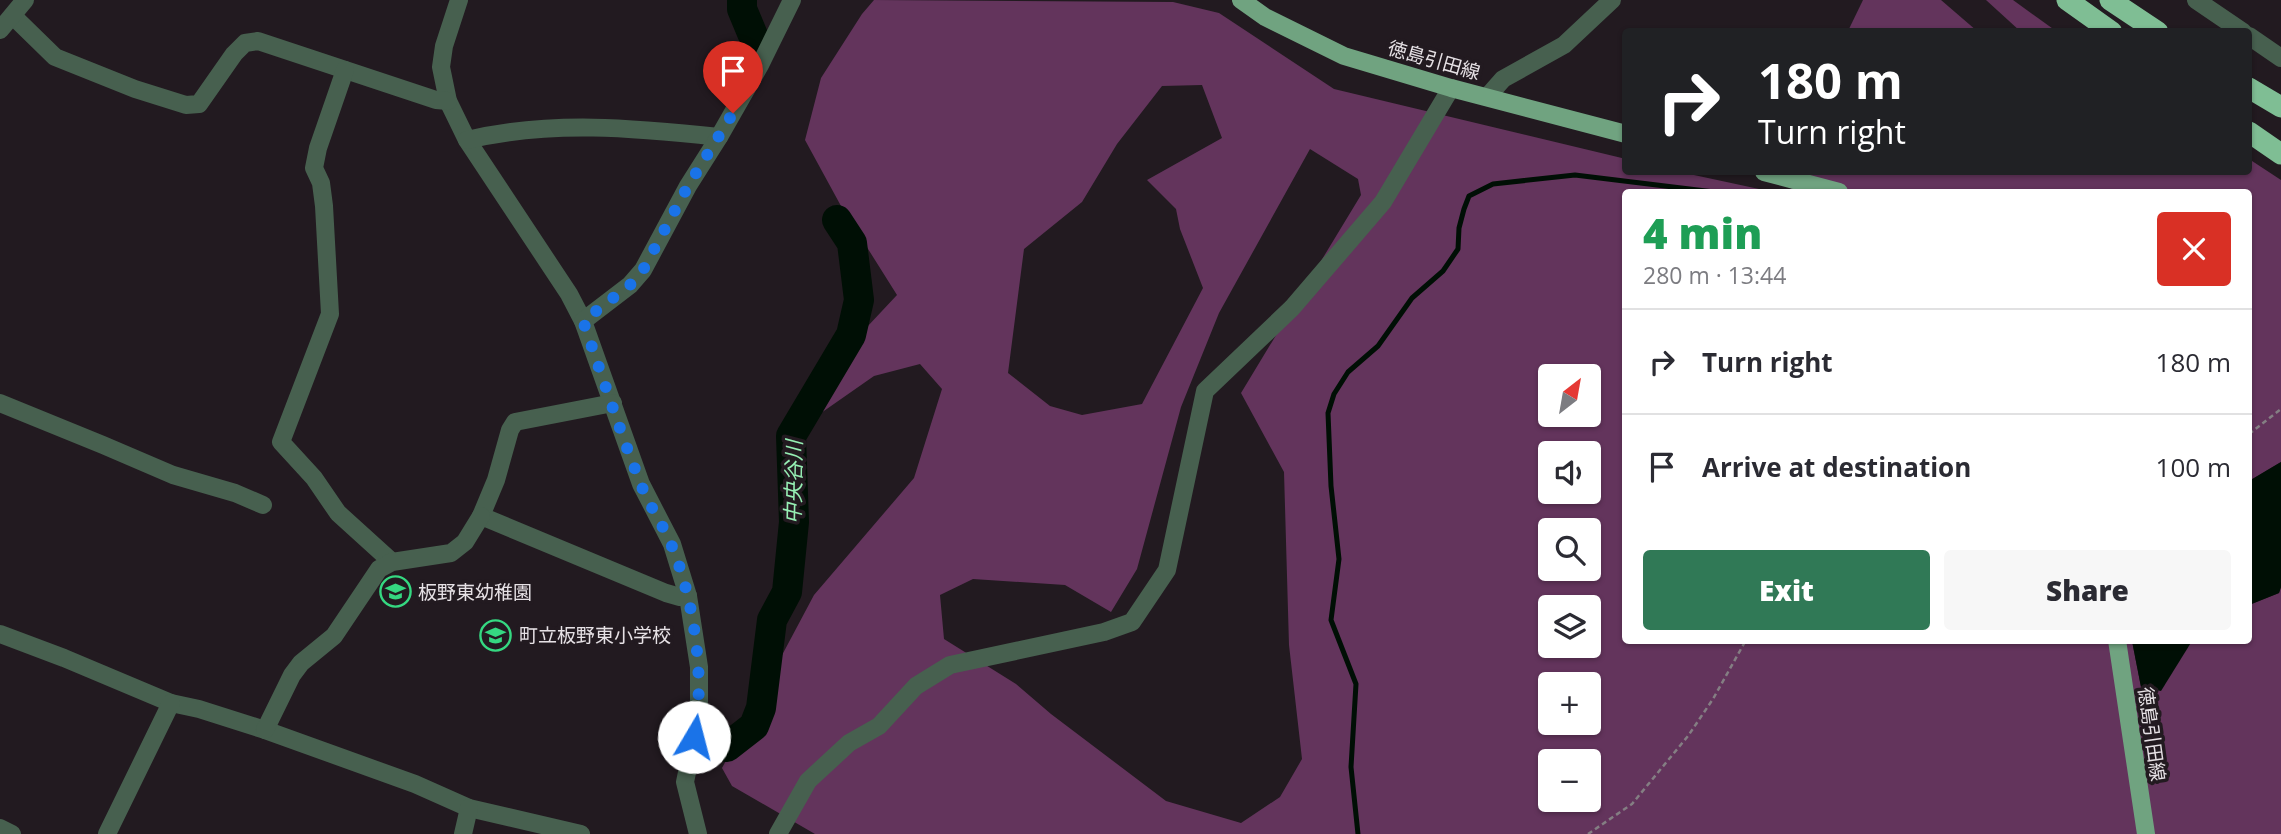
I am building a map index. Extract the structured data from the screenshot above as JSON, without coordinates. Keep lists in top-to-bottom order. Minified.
{"streets":{"main road":["徳島引田線"]},"water":["中央谷川"],"places":{"school or university":["板野東幼稚園","町立板野東小学校"]},"north":"top right","page":{"turn":["180 m","Turn right"],"heading":["4 min","280 m · 13:44"],"list":[{"name":"Turn right","value":"180 m"},{"name":"Arrive at destination","value":"100 m"}],"map_buttons":["+","−"],"buttons":["Exit","Share"]}}
